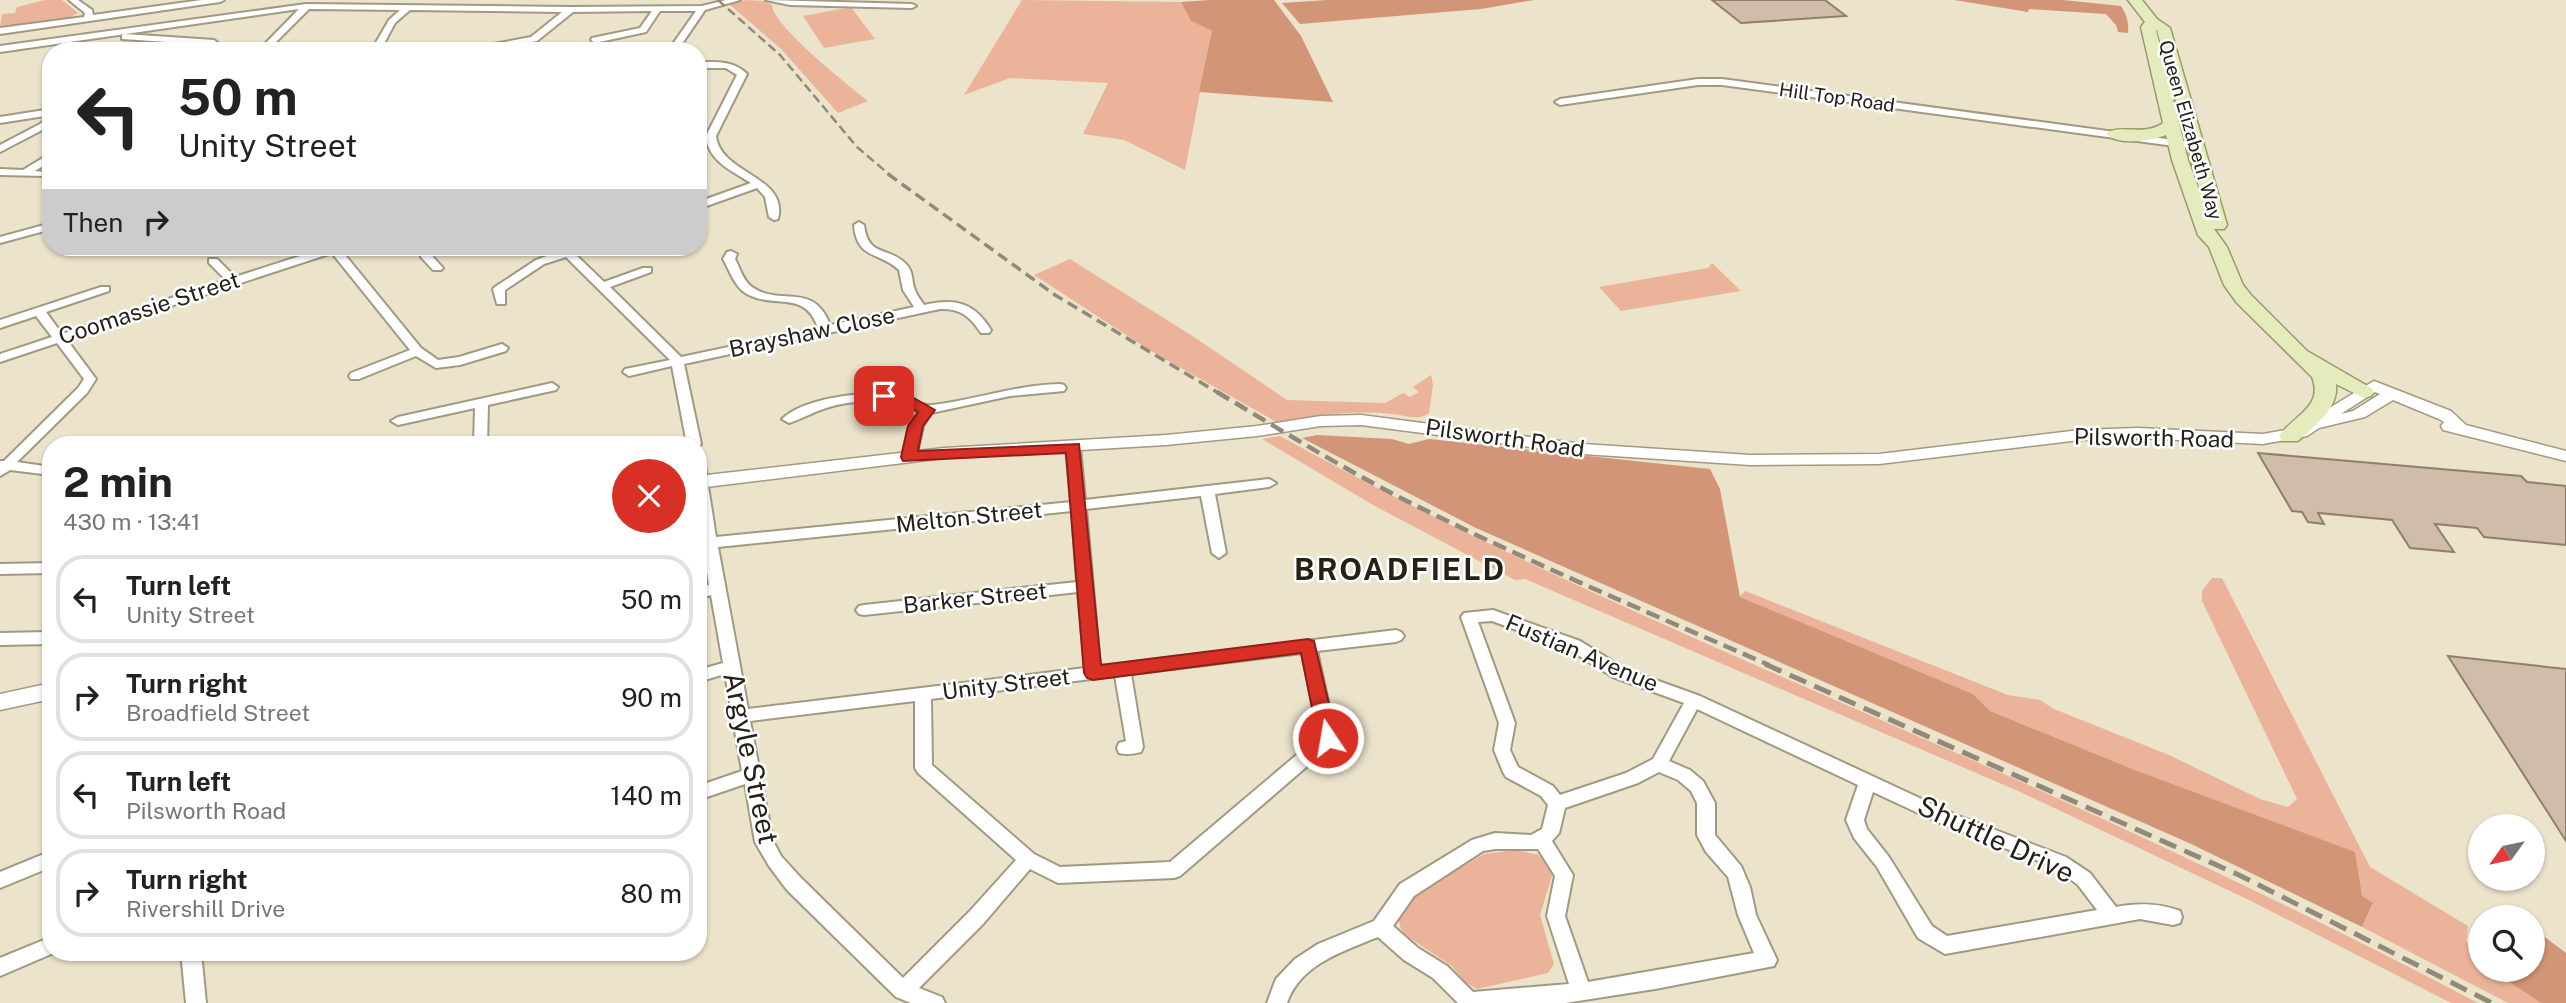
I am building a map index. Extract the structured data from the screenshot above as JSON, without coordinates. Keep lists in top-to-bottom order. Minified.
{"streets":{"main road":["Queen Elizabeth Way"],"street":["Hill Top Road","Coomassie Street","Brayshaw Close","Pilsworth Road","Melton Street","Barker Street","Fustian Avenue","Unity Street","Argyle Street","Shuttle Drive"]},"crossings":[["Hill Top Road","Queen Elizabeth Way"],["Queen Elizabeth Way","Pilsworth Road"],["Melton Street","Argyle Street"],["Fustian Avenue","Shuttle Drive"],["Unity Street","Argyle Street"]],"districts":["BROADFIELD"],"north":"bottom left","page":{"turn":["50 m","Unity Street"],"then":"Then","heading":["2 min","430 m · 13:41"],"list":[{"name":"Turn left","note":"Unity Street","value":"50 m"},{"name":"Turn right","note":"Broadfield Street","value":"90 m"},{"name":"Turn left","note":"Pilsworth Road","value":"140 m"},{"name":"Turn right","note":"Rivershill Drive","value":"80 m"}]}}
